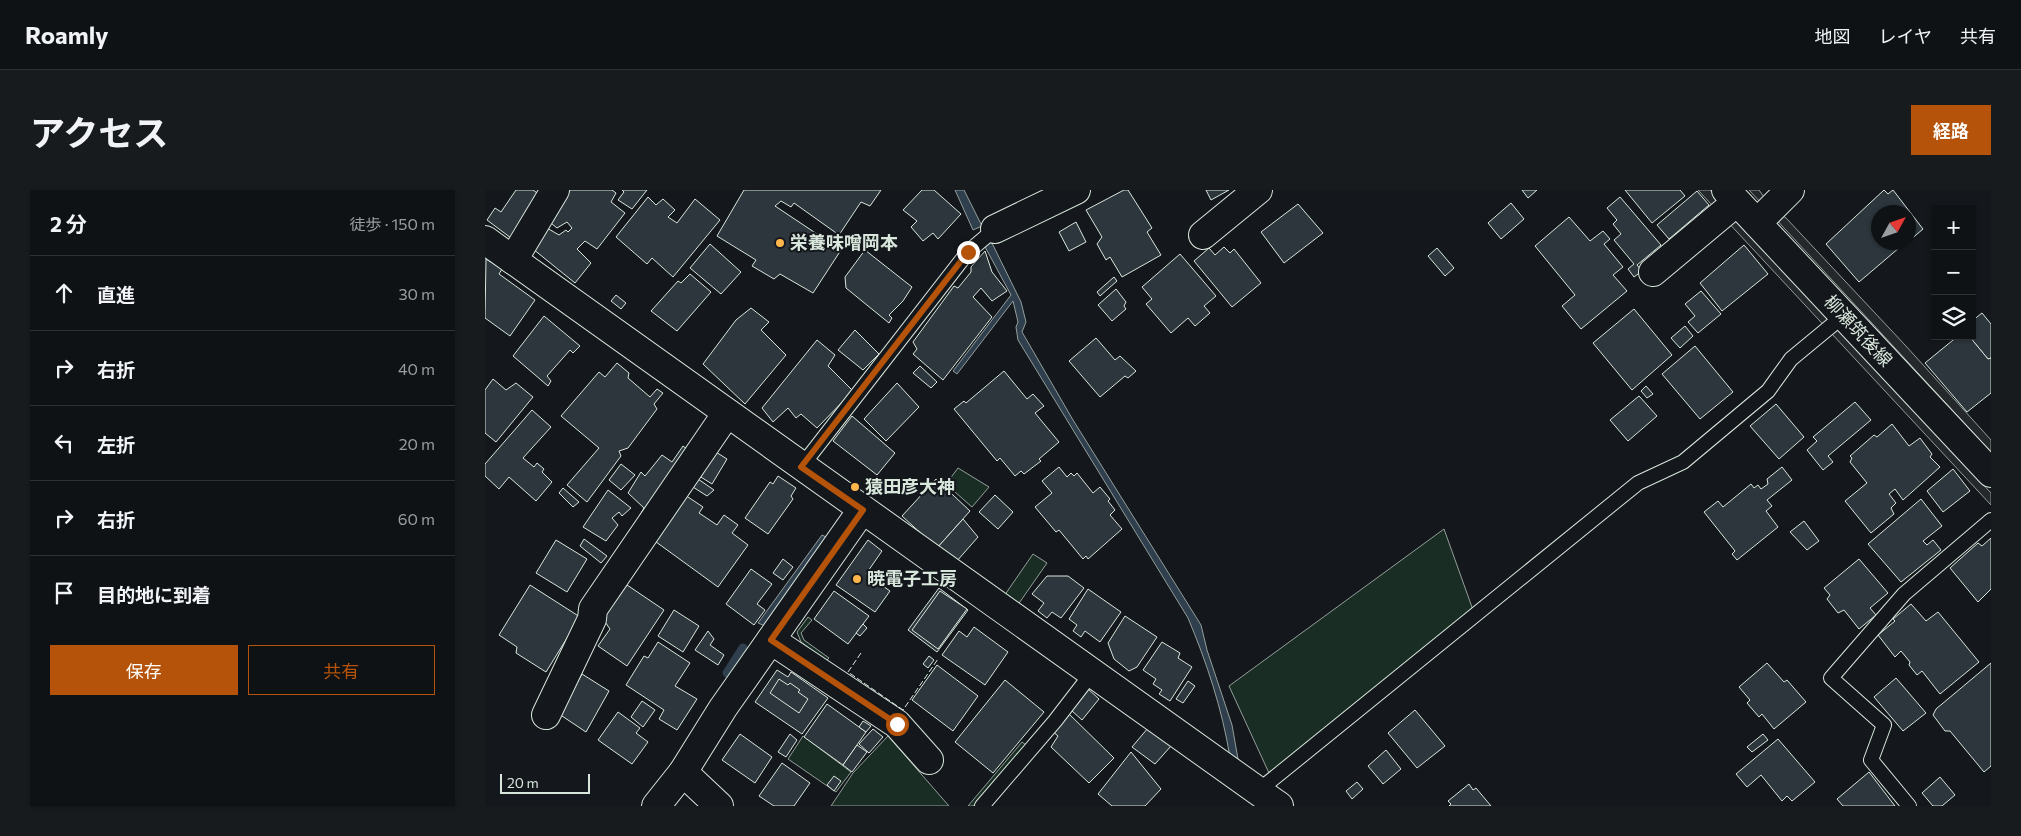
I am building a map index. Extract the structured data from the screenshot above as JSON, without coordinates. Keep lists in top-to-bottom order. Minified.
{"streets":{"street":["柳瀬筑後線"]},"places":["栄養味噌岡本","猿田彦大神","暁電子工房"],"scale_bar":"20 m","north":"top right","page":{"header":"Roamly","nav":["地図","レイヤ","共有"],"title":"アクセス","buttons":["経路",["保存","共有"]],"heading":["2 分","徒歩 · 150 m"],"map_buttons":["+","−"],"list":[["直進","30 m"],["右折","40 m"],["左折","20 m"],["右折","60 m"],"目的地に到着"],"scale":"20 m"}}
